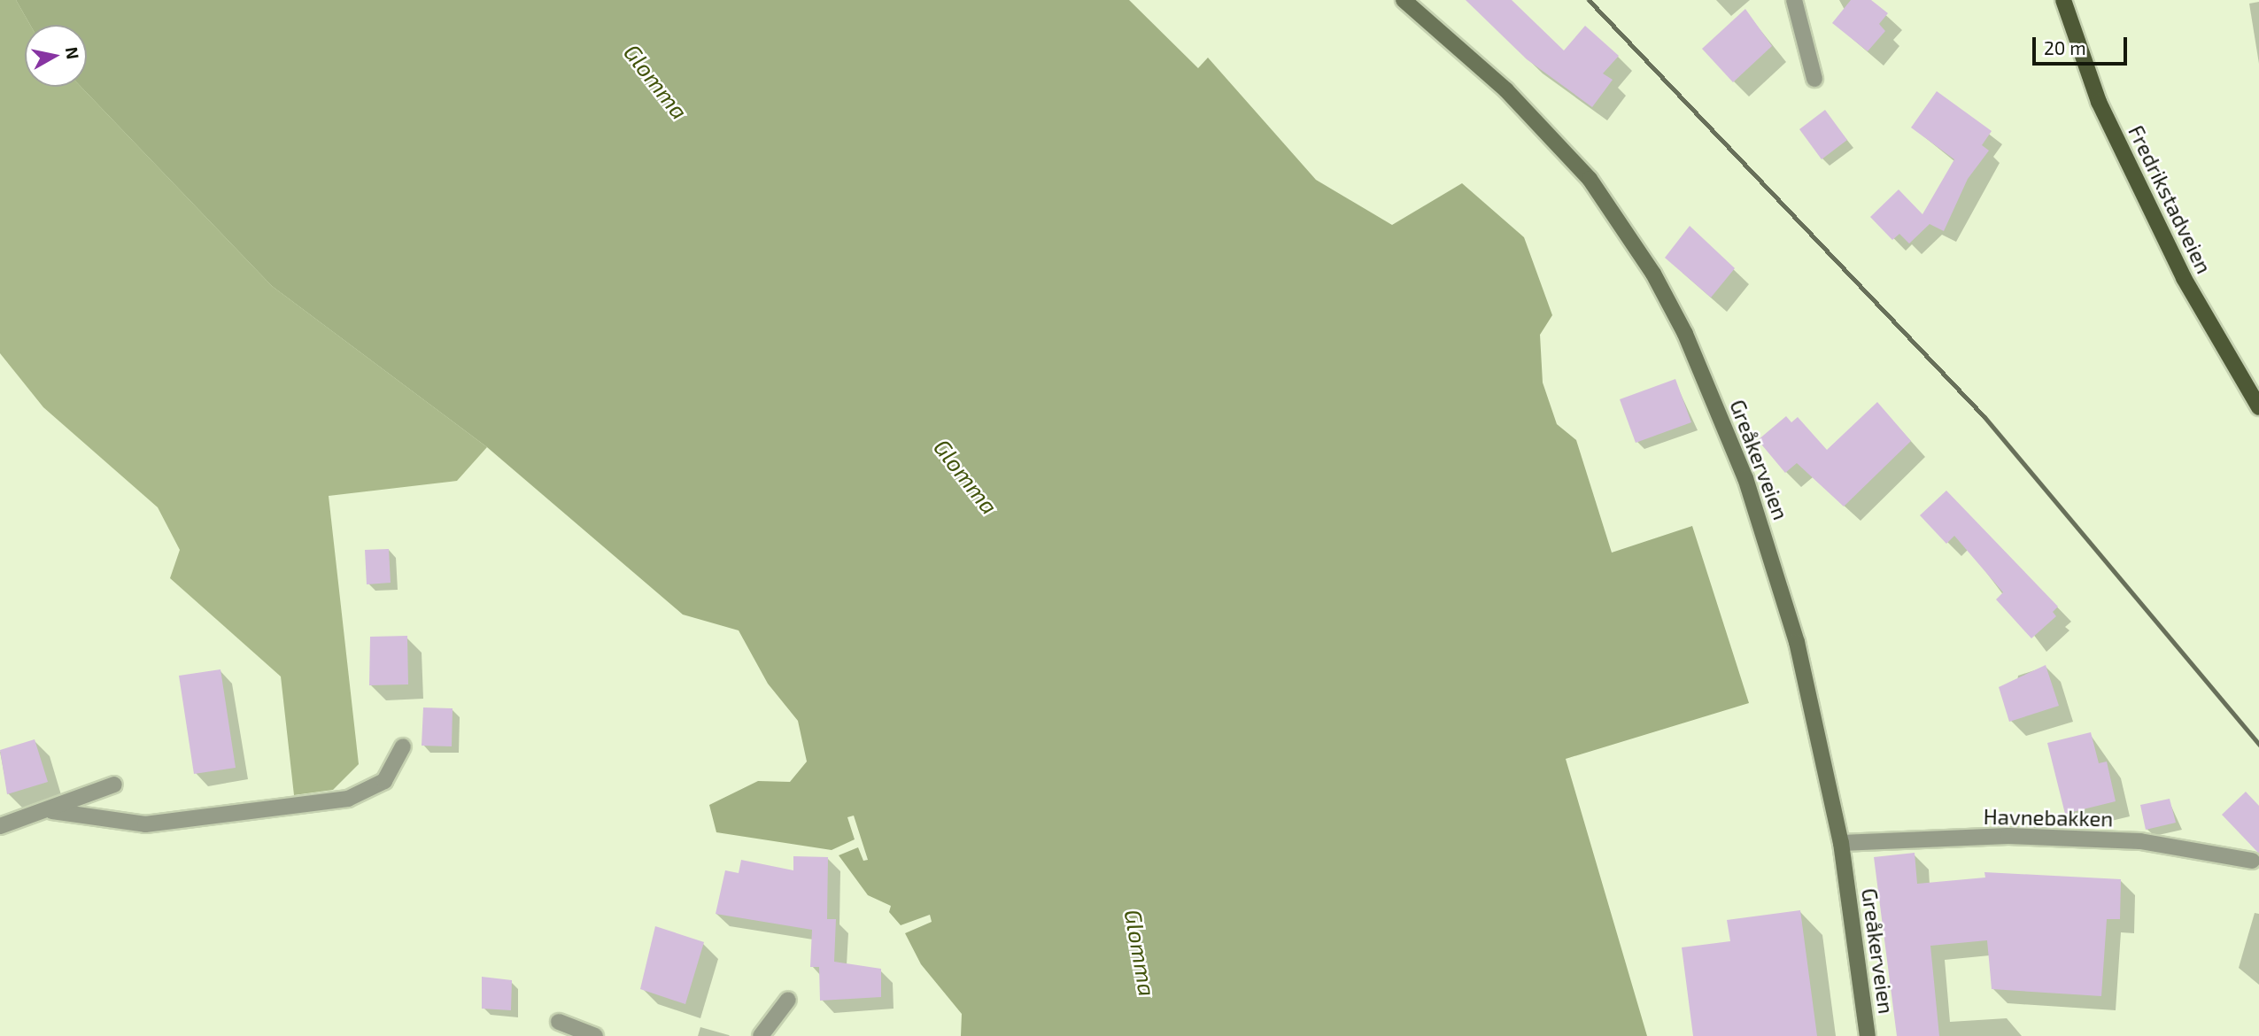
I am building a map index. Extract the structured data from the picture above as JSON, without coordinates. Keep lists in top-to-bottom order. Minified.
{"streets":{"main road":["Fredrikstadveien","Greåkerveien"],"street":["Havnebakken"]},"crossings":[["Greåkerveien","Havnebakken"]],"water":["Glomma"],"scale_bar":"20 m","north":"right"}
